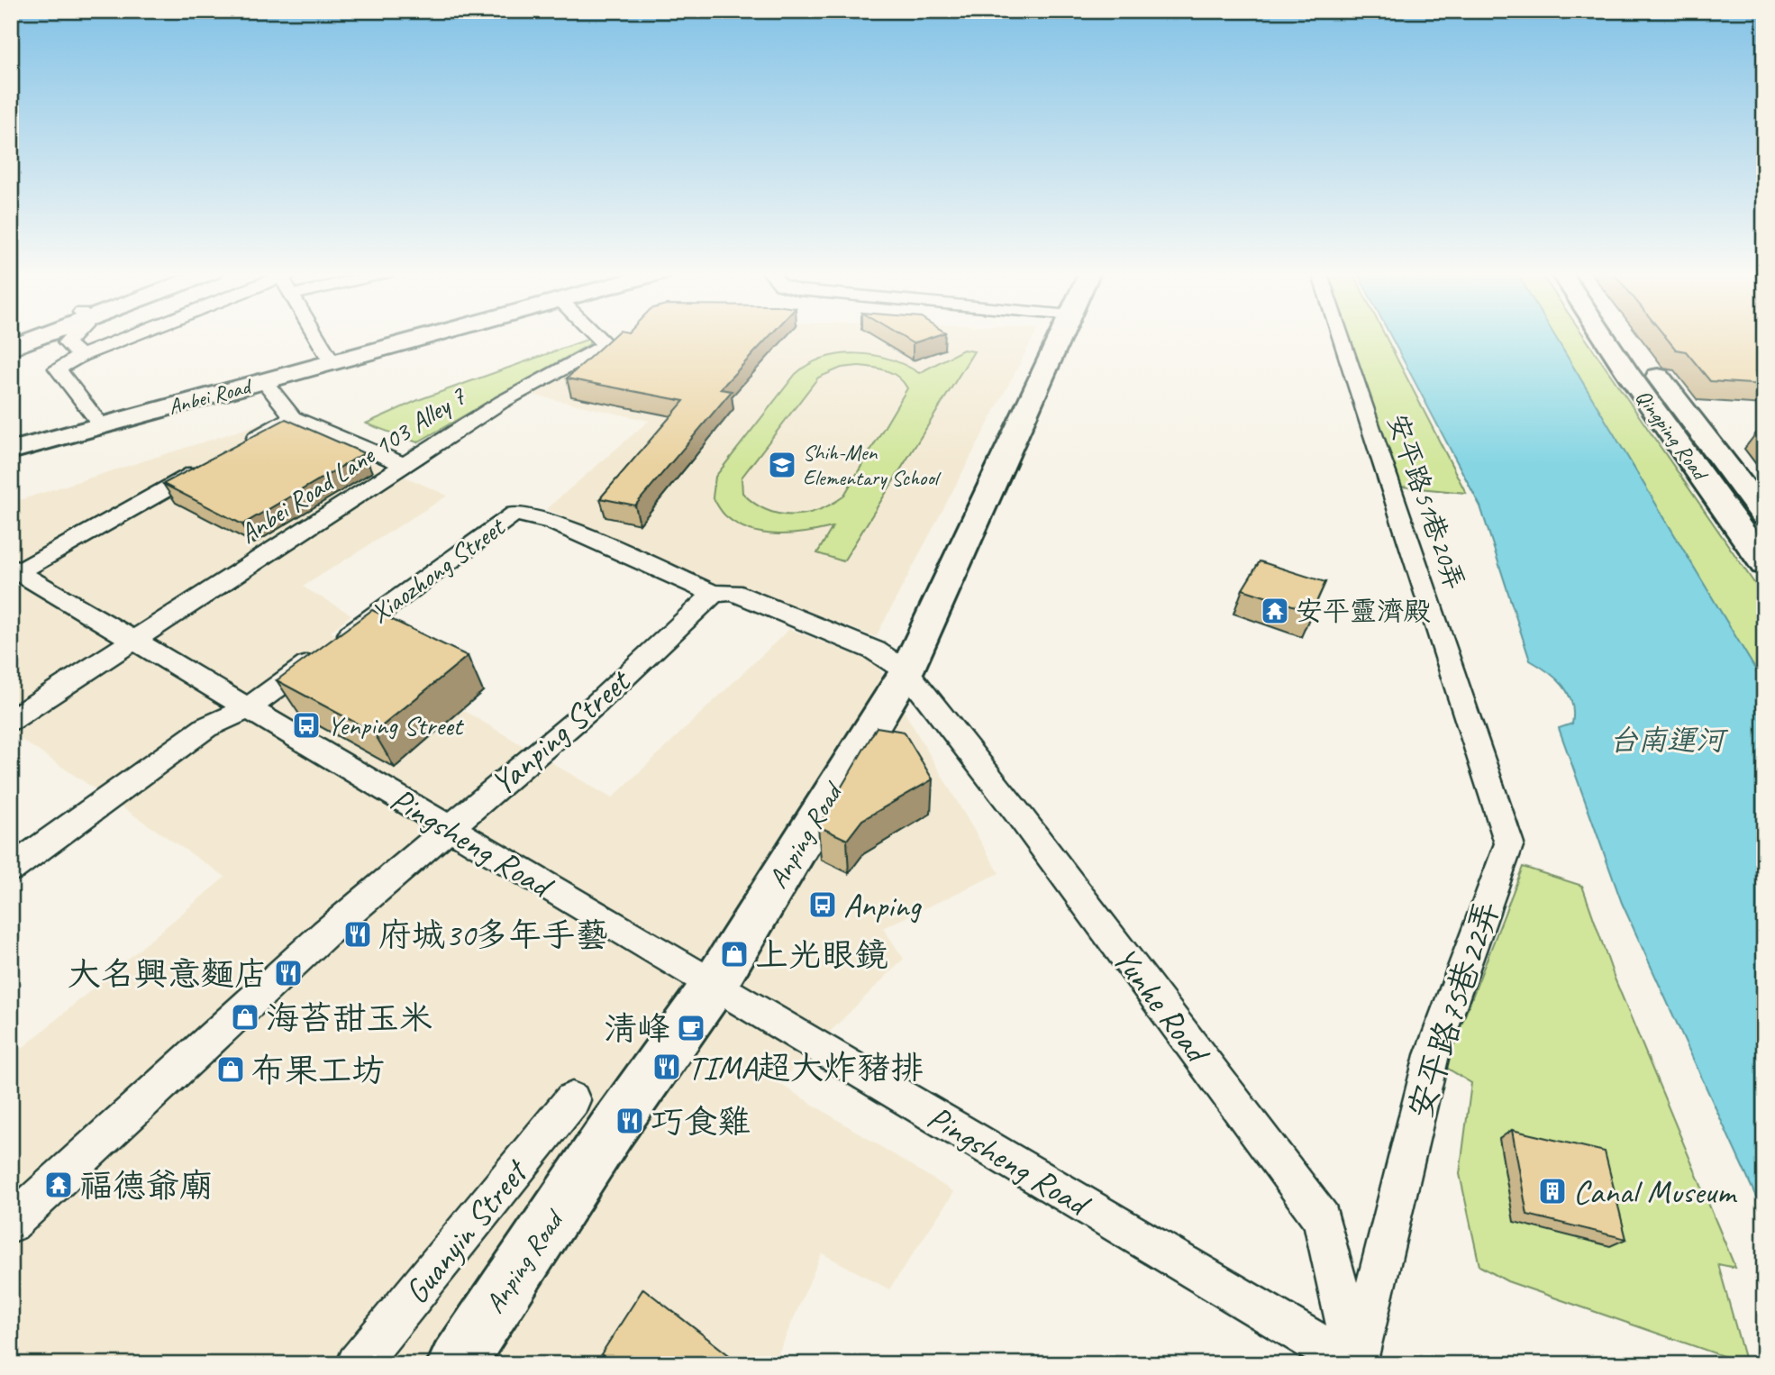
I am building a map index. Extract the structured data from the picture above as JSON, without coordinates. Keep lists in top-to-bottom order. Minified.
{"streets":{"street":["Anbei Road","Qingping Road","Anbei Road Lane 103 Alley 7","安平路51巷20弄","Xiaozhong Street","Yanping Street","Anping Road","Pingsheng Road","Yunhe Road","安平路75巷22弄","Guanyin Street"]},"crossings":[["Anbei Road Lane 103 Alley 7","Pingsheng Road"],["安平路51巷20弄","安平路75巷22弄"],["Xiaozhong Street","Yanping Street"],["Xiaozhong Street","Anping Road"],["Xiaozhong Street","Pingsheng Road"],["Xiaozhong Street","Yunhe Road"],["Yanping Street","Pingsheng Road"],["Anping Road","Pingsheng Road"],["Anping Road","Yunhe Road"],["Pingsheng Road","Yunhe Road"],["Pingsheng Road","安平路75巷22弄"],["Yunhe Road","安平路75巷22弄"]],"water":["台南運河"],"places":{"school or university":["Shih-Men Elementary School"],"temple":["安平靈濟殿","福德爺廟"],"bus stop":["Yenping Street","Anping"],"restaurant":["府城30多年手藝","大名興意麵店","TIMA超大炸豬排","巧食雞"],"shop":["上光眼鏡","海苔甜玉米","布果工坊"],"cafe":["清峰"],"building":["Canal Museum"]}}
